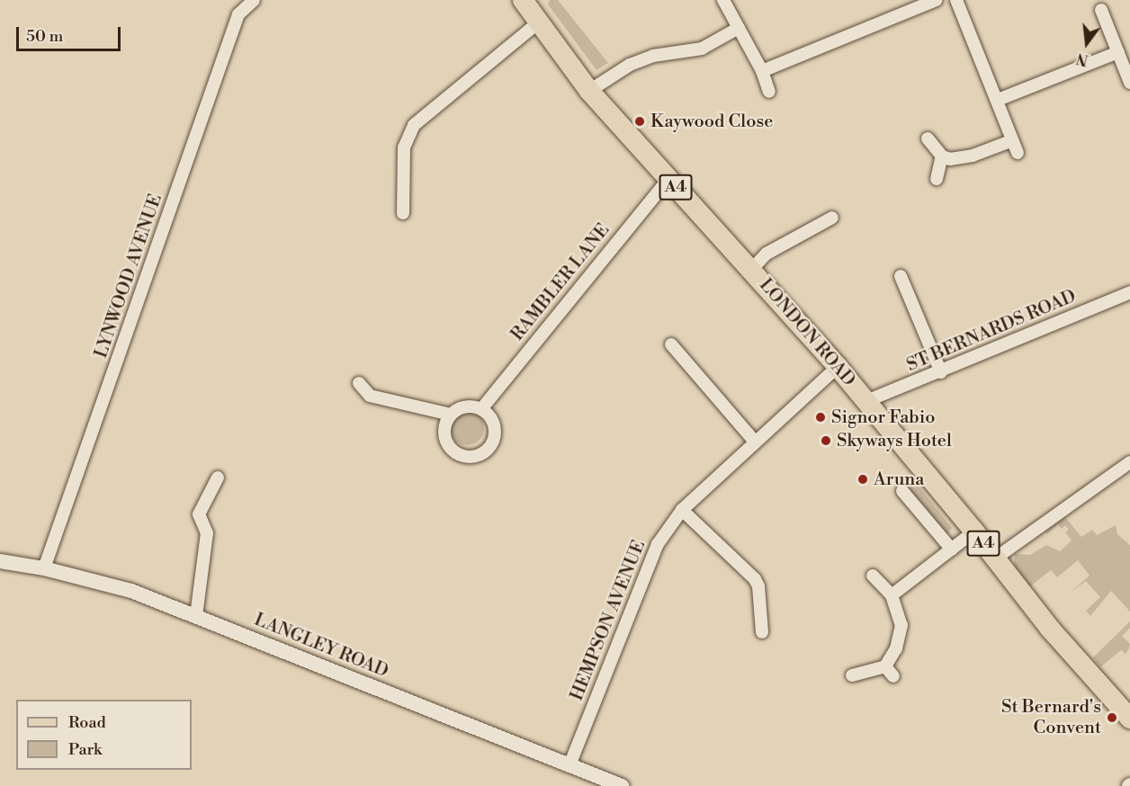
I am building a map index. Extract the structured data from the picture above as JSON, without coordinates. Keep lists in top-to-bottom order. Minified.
{"streets":{"main road":["A4","LONDON ROAD"],"street":["LYNWOOD AVENUE","RAMBLER LANE","ST BERNARDS ROAD","HEMPSON AVENUE","LANGLEY ROAD"]},"crossings":[["LYNWOOD AVENUE","LANGLEY ROAD"],["RAMBLER LANE","LONDON ROAD"],["ST BERNARDS ROAD","LONDON ROAD"],["LONDON ROAD","HEMPSON AVENUE"],["HEMPSON AVENUE","LANGLEY ROAD"]],"places":["Kaywood Close","Signor Fabio","Skyways Hotel","Aruna","St Bernard's Convent"],"legend":["Road","Park"],"scale_bar":"50 m","north":"bottom"}
